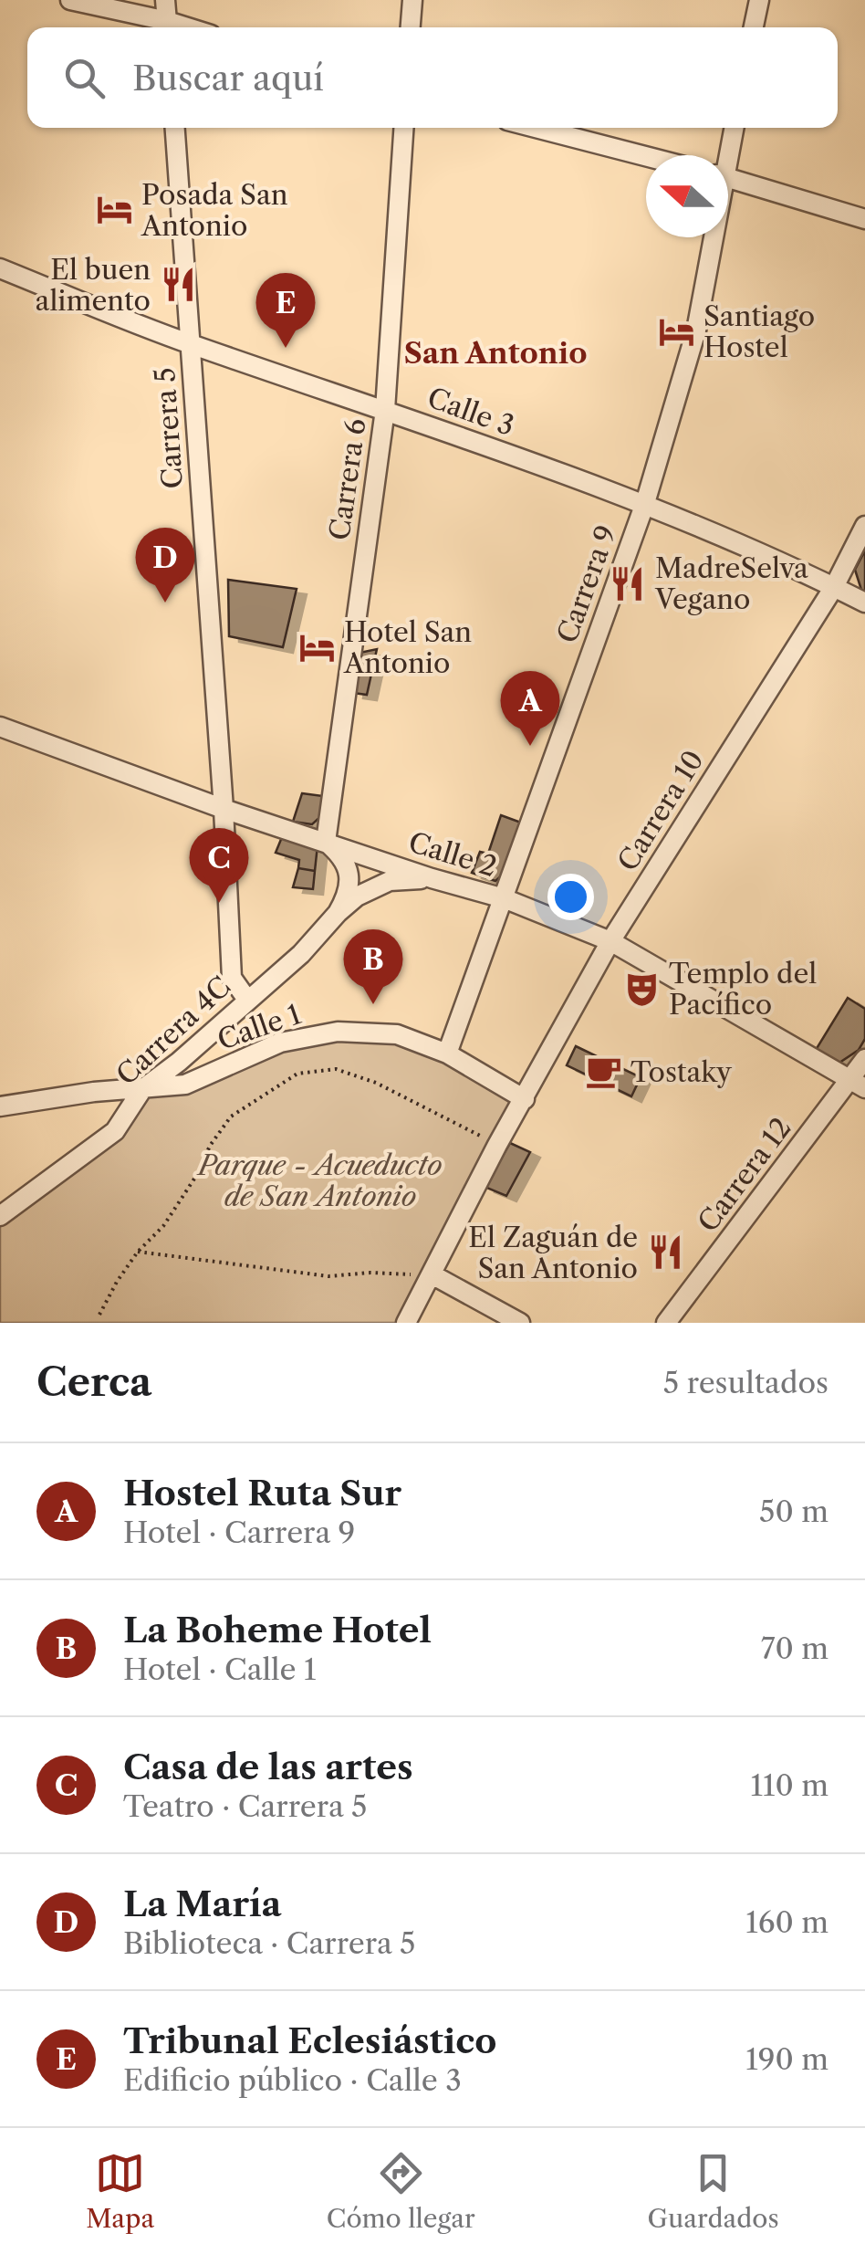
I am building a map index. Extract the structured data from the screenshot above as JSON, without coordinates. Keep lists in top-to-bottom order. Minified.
{"streets":{"street":["Calle 3","Carrera 5","Carrera 6","Carrera 9","Carrera 10","Calle 2","Calle 1","Carrera 4C","Carrera 12"]},"crossings":[["Calle 3","Carrera 5"],["Calle 3","Carrera 6"],["Calle 3","Carrera 9"],["Calle 3","Carrera 10"],["Carrera 5","Calle 2"],["Carrera 5","Carrera 4C"],["Carrera 6","Calle 2"],["Carrera 6","Carrera 4C"],["Carrera 9","Calle 2"],["Carrera 9","Calle 1"],["Carrera 10","Calle 2"],["Carrera 10","Calle 1"],["Calle 2","Carrera 4C"],["Calle 2","Carrera 12"],["Calle 1","Carrera 4C"]],"districts":["San Antonio"],"parks":["Parque - Acueducto de San Antonio"],"places":{"hotel":["Posada San Antonio","Santiago Hostel","Hotel San Antonio"],"restaurant":["El buen alimento","MadreSelva Vegano","El Zaguán de San Antonio"],"theatre":["Templo del Pacífico"],"cafe":["Tostaky"]},"north":"left","page":{"search":"Buscar aquí","pins":["E","D","A","C","B"],"heading":["Cerca","5 resultados"],"list":[{"mark":"A","name":"Hostel Ruta Sur","note":"Hotel · Carrera 9","value":"50 m"},{"mark":"B","name":"La Boheme Hotel","note":"Hotel · Calle 1","value":"70 m"},{"mark":"C","name":"Casa de las artes","note":"Teatro · Carrera 5","value":"110 m"},{"mark":"D","name":"La María","note":"Biblioteca · Carrera 5","value":"160 m"},{"mark":"E","name":"Tribunal Eclesiástico","note":"Edificio público · Calle 3","value":"190 m"}],"nav":["Mapa","Cómo llegar","Guardados"]}}
